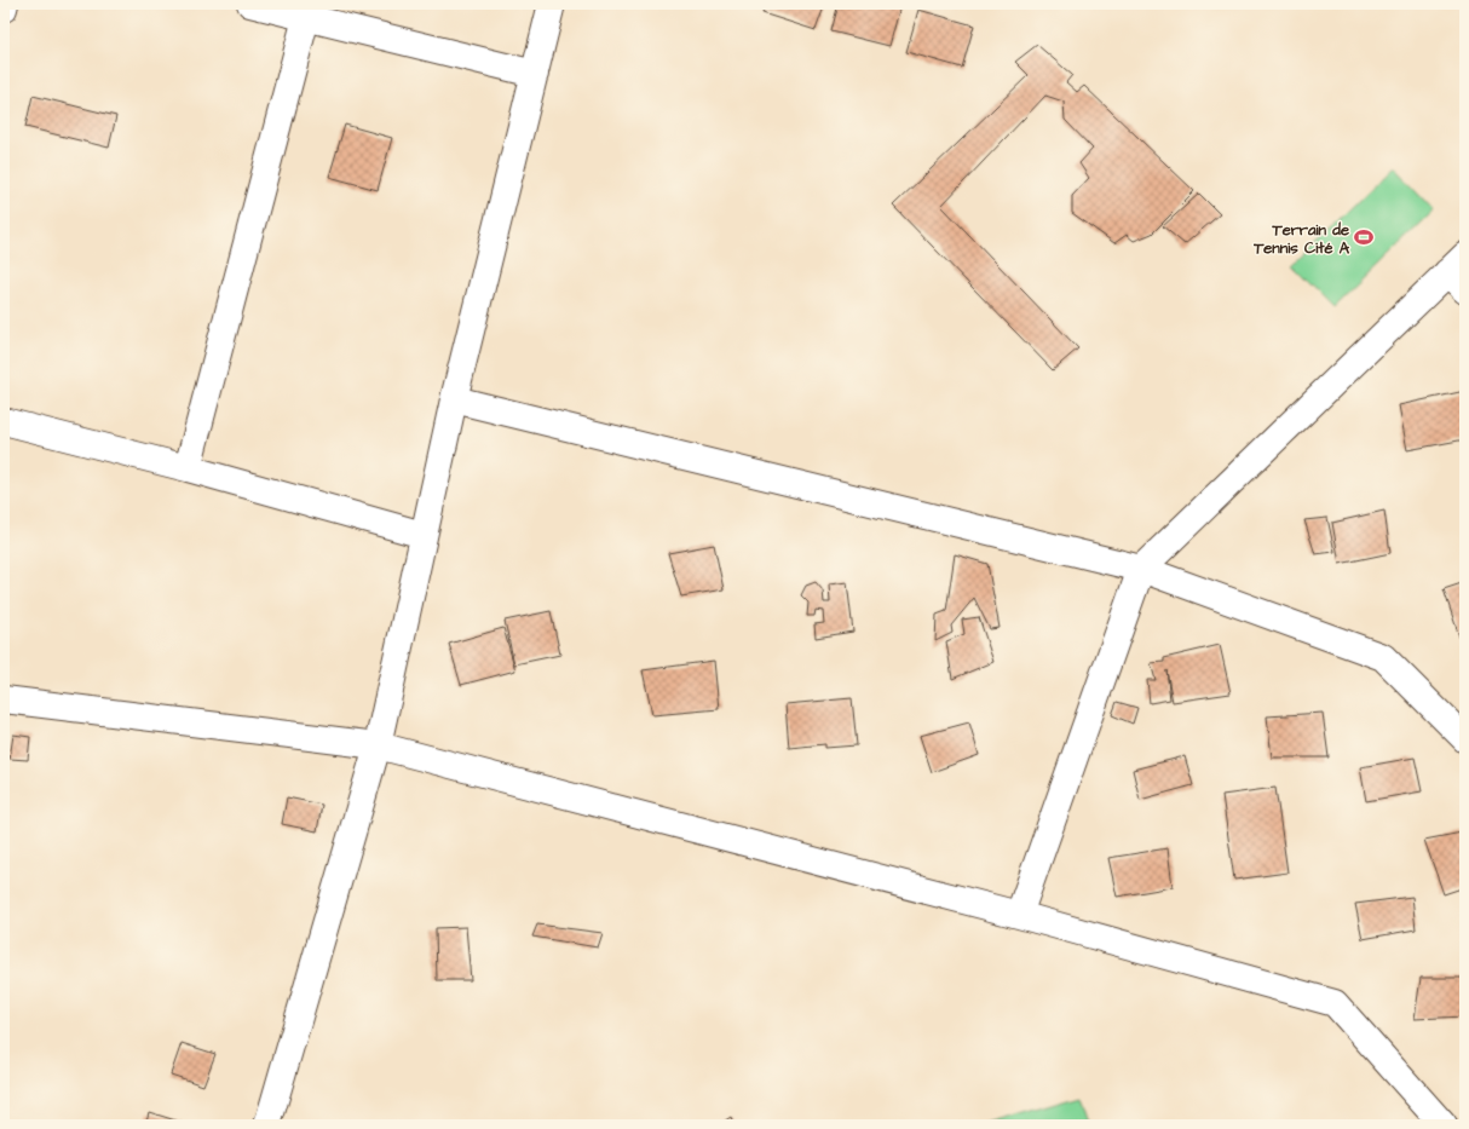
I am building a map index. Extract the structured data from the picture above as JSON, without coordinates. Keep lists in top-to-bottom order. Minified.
{"places":{"sports":["Terrain de Tennis Cité A"]}}
